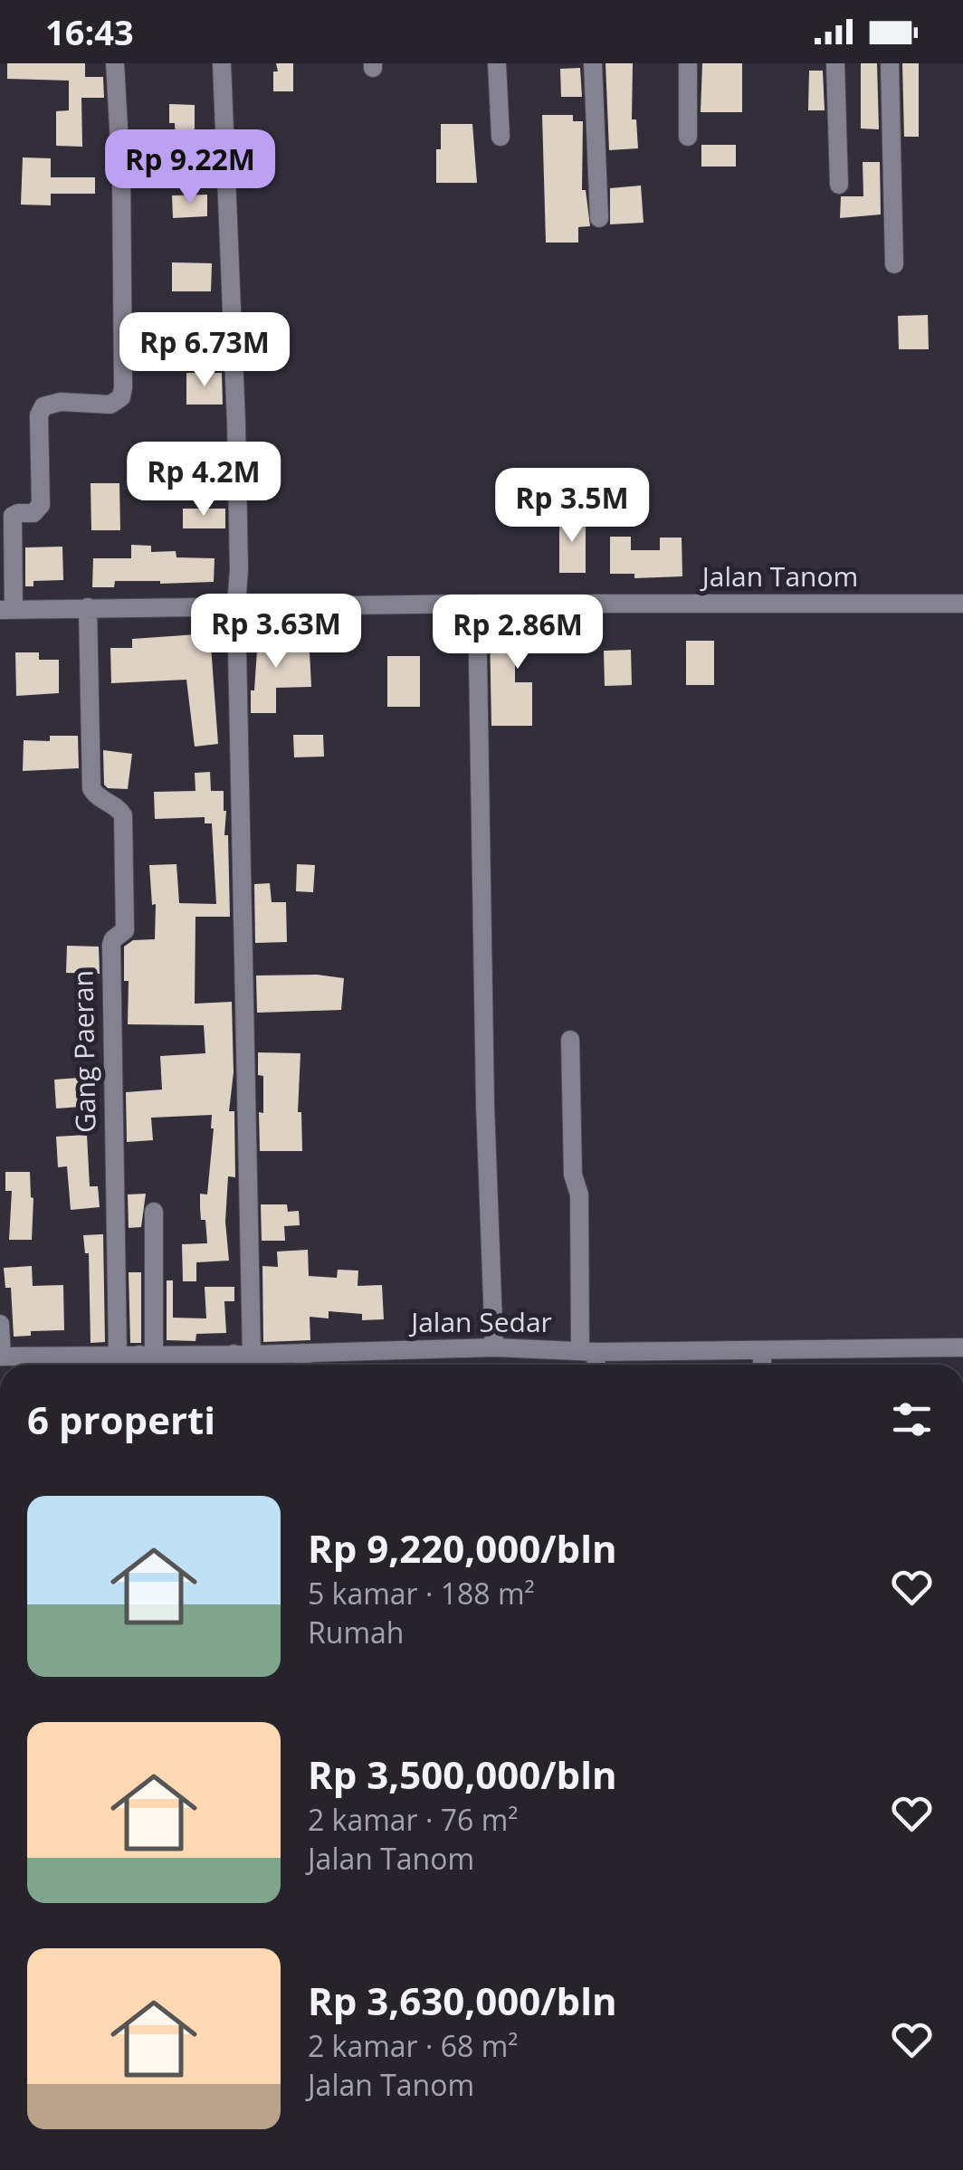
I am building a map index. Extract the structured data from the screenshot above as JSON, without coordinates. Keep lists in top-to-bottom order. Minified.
{"streets":{"street":["Jalan Tanom","Gang Paeran","Jalan Sedar"]},"crossings":[["Jalan Tanom","Gang Paeran"],["Gang Paeran","Jalan Sedar"]],"page":{"status":"16:43","price":["Rp 9.22M","Rp 6.73M","Rp 4.2M","Rp 3.5M","Rp 3.63M","Rp 2.86M"],"heading":"6 properti","list":[{"name":"Rp 9,220,000/bln","note":"5 kamar · 188 m² · Rumah"},{"name":"Rp 3,500,000/bln","note":"2 kamar · 76 m² · Jalan Tanom"},{"name":"Rp 3,630,000/bln","note":"2 kamar · 68 m² · Jalan Tanom"}]}}
